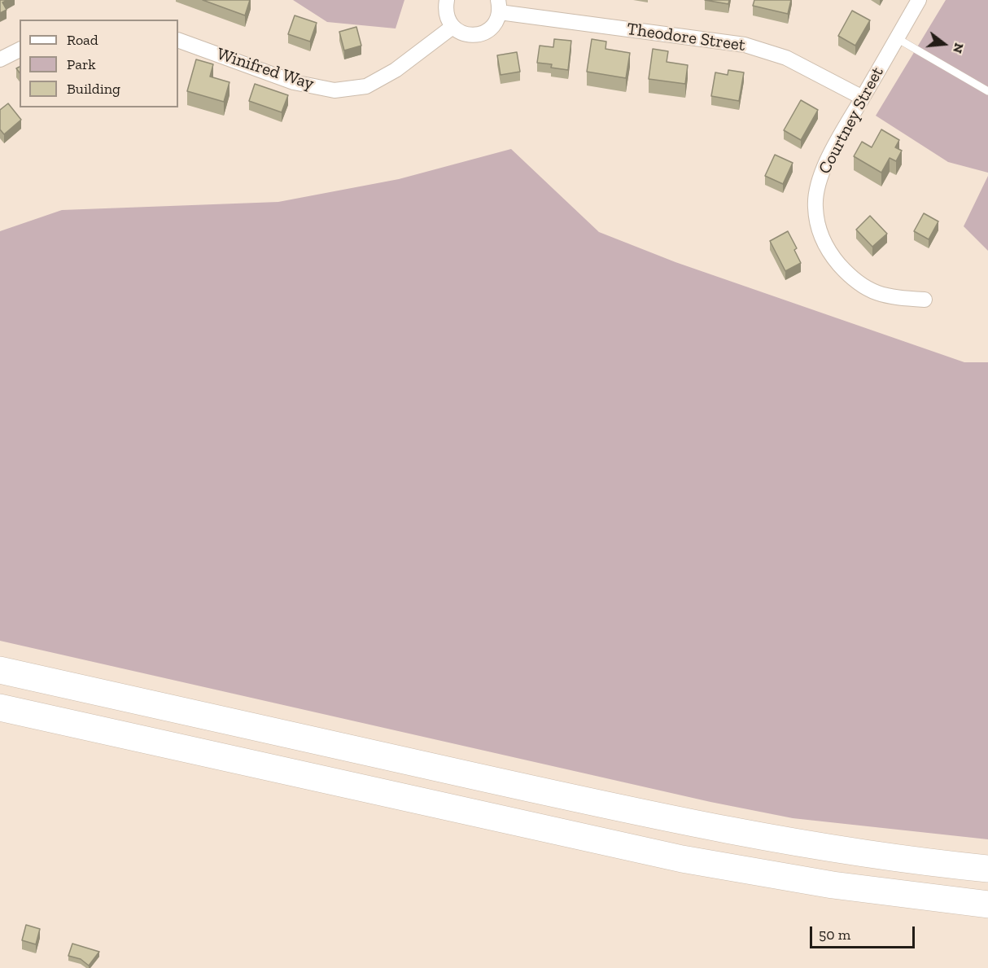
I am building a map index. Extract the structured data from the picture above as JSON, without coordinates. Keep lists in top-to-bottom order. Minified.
{"streets":{"street":["Theodore Street","Winifred Way","Courtney Street"]},"crossings":[["Theodore Street","Courtney Street"]],"legend":["Road","Park","Building"],"scale_bar":"50 m","north":"right"}
